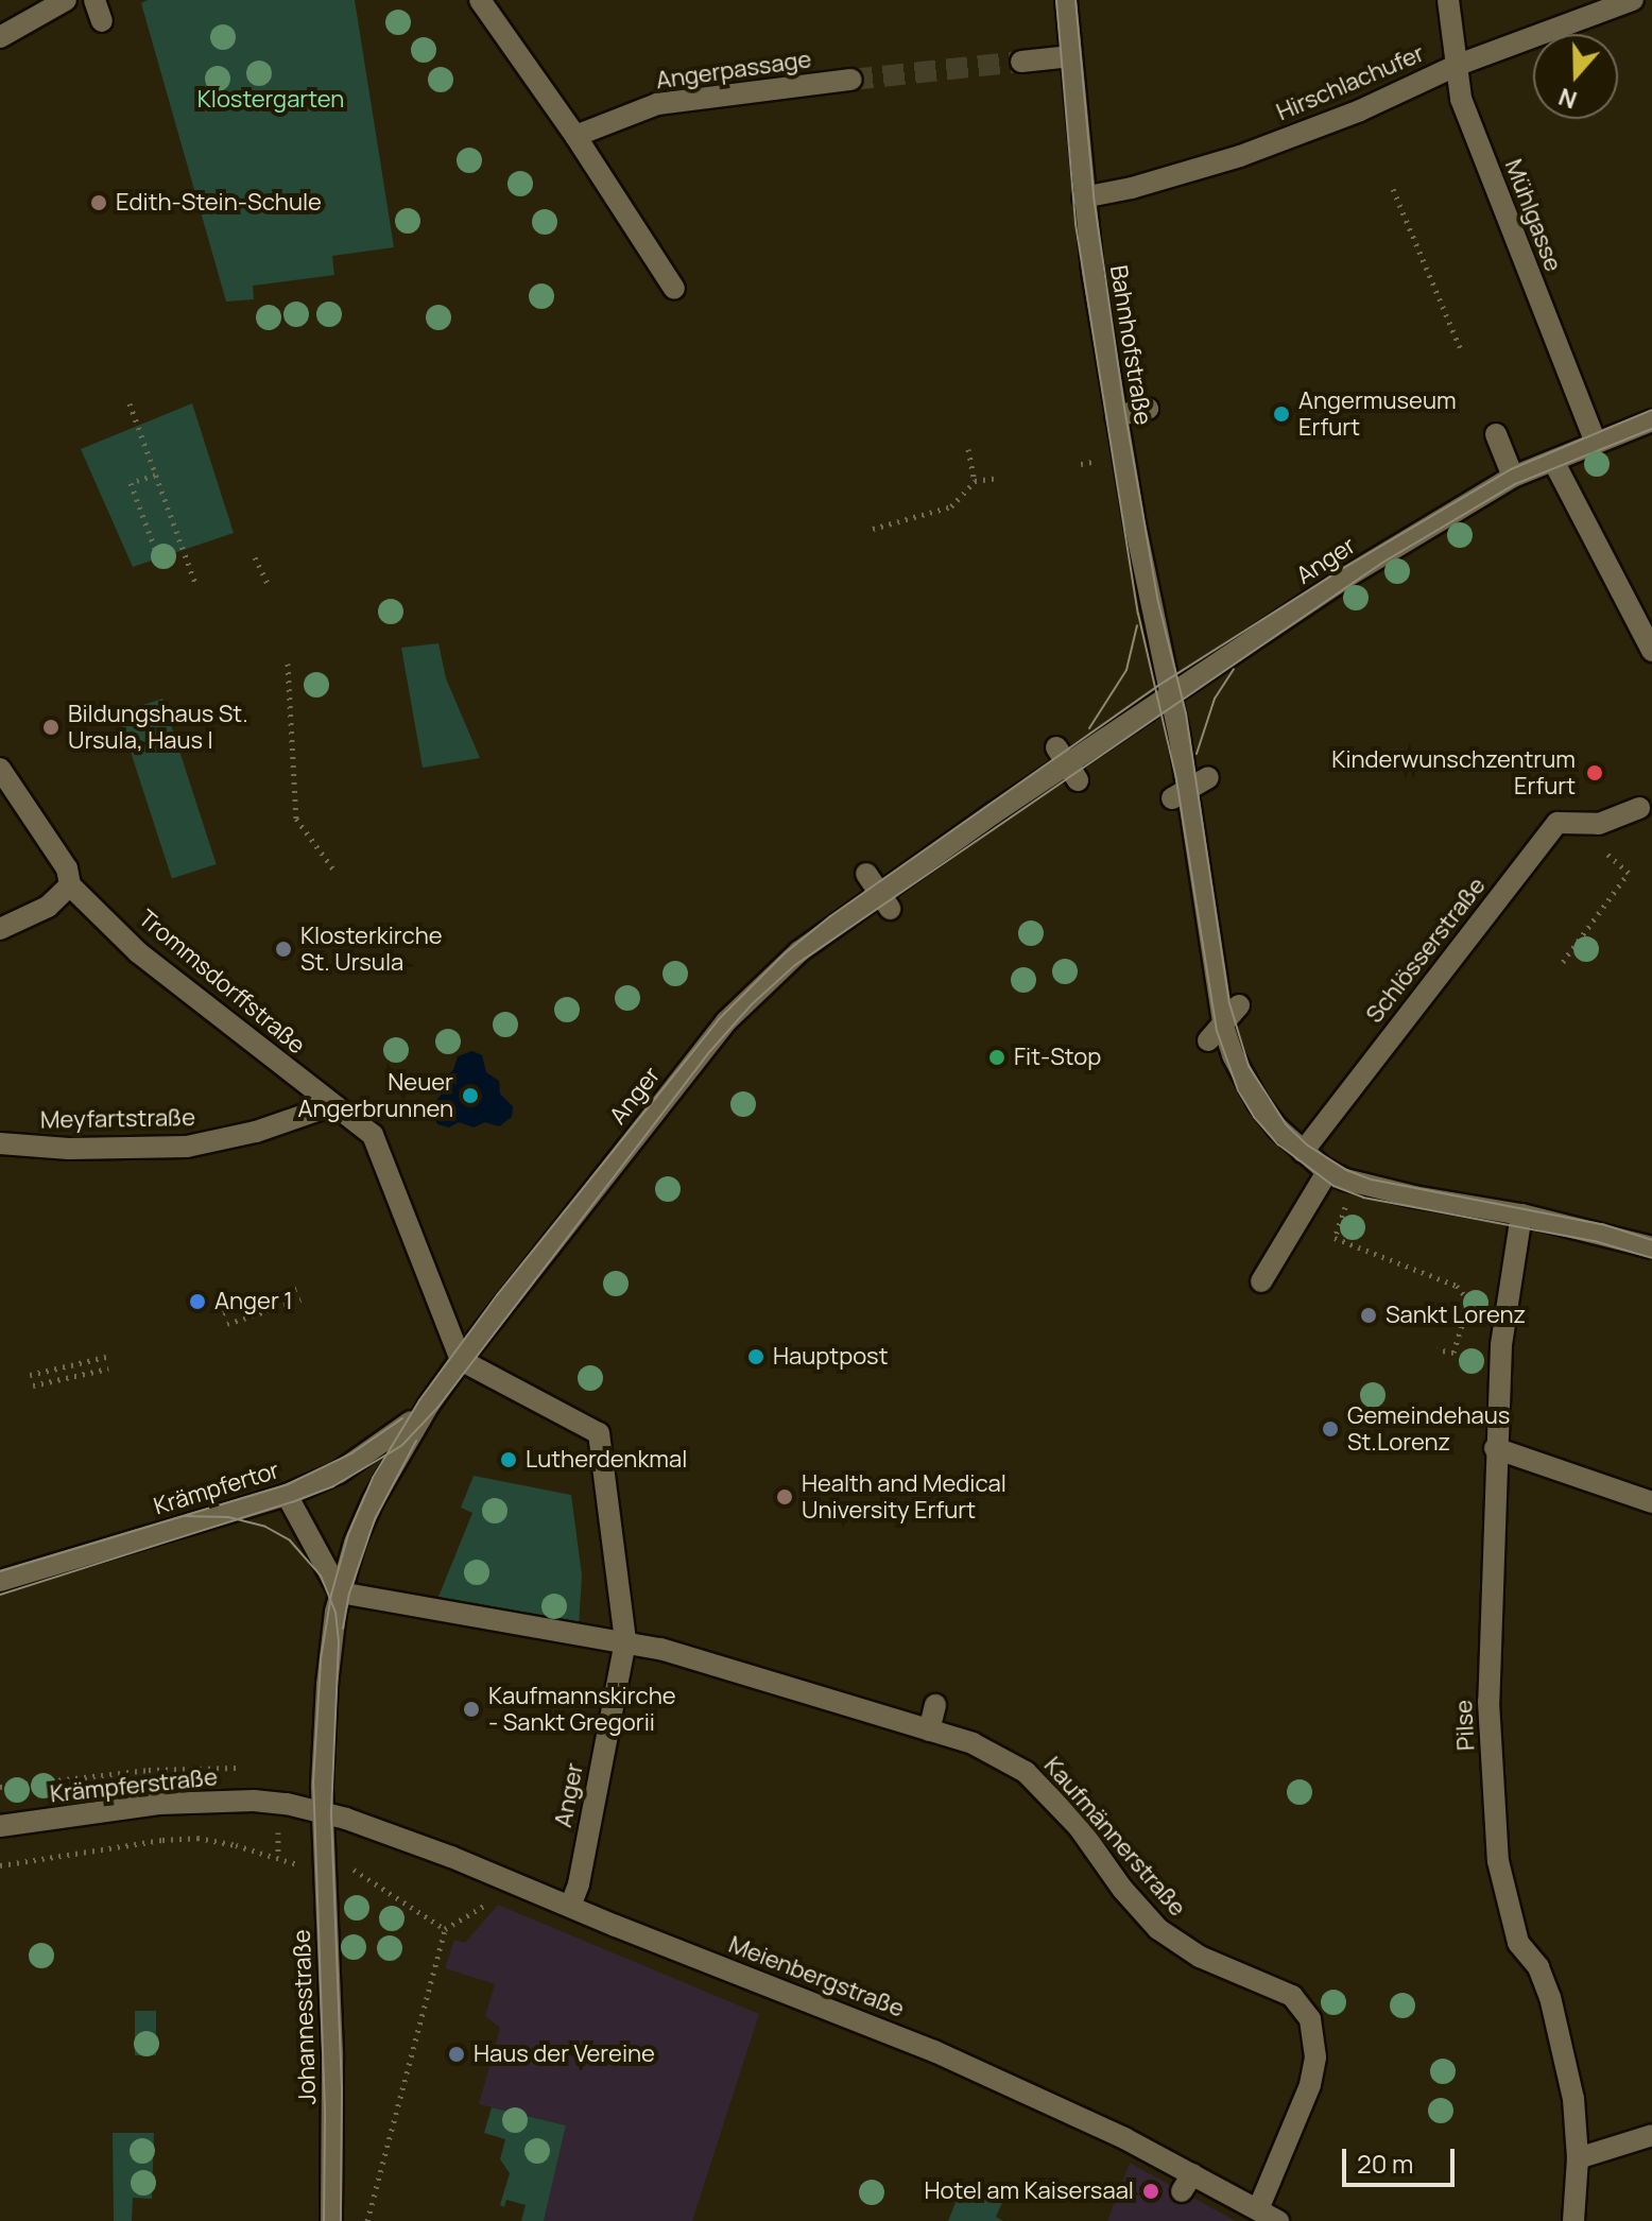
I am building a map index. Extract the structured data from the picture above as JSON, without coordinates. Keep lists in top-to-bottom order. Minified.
{"streets":{"street":["Angerpassage","Hirschlachufer","Mühlgasse","Bahnhofstraße","Anger","Schlösserstraße","Trommsdorffstraße","Meyfartstraße","Krämpfertor","Pilse","Krämpferstraße","Kaufmännerstraße","Meienbergstraße","Johannesstraße"]},"crossings":[["Hirschlachufer","Mühlgasse"],["Hirschlachufer","Bahnhofstraße"],["Mühlgasse","Anger"],["Bahnhofstraße","Anger"],["Anger","Krämpfertor"],["Anger","Krämpferstraße"],["Anger","Kaufmännerstraße"],["Anger","Meienbergstraße"],["Anger","Johannesstraße"],["Trommsdorffstraße","Meyfartstraße"],["Krämpferstraße","Meienbergstraße"],["Krämpferstraße","Johannesstraße"],["Kaufmännerstraße","Meienbergstraße"],["Meienbergstraße","Johannesstraße"]],"parks":["Klostergarten"],"places":["Edith-Stein-Schule","Angermuseum Erfurt","Bildungshaus St. Ursula, Haus I","Kinderwunschzentrum Erfurt","Klosterkirche St. Ursula","Fit-Stop","Neuer Angerbrunnen","Anger 1","Sankt Lorenz","Hauptpost","Gemeindehaus St.Lorenz","Lutherdenkmal","Health and Medical University Erfurt","Kaufmannskirche - Sankt Gregorii","Haus der Vereine","Hotel am Kaisersaal"],"scale_bar":"20 m","north":"bottom"}
